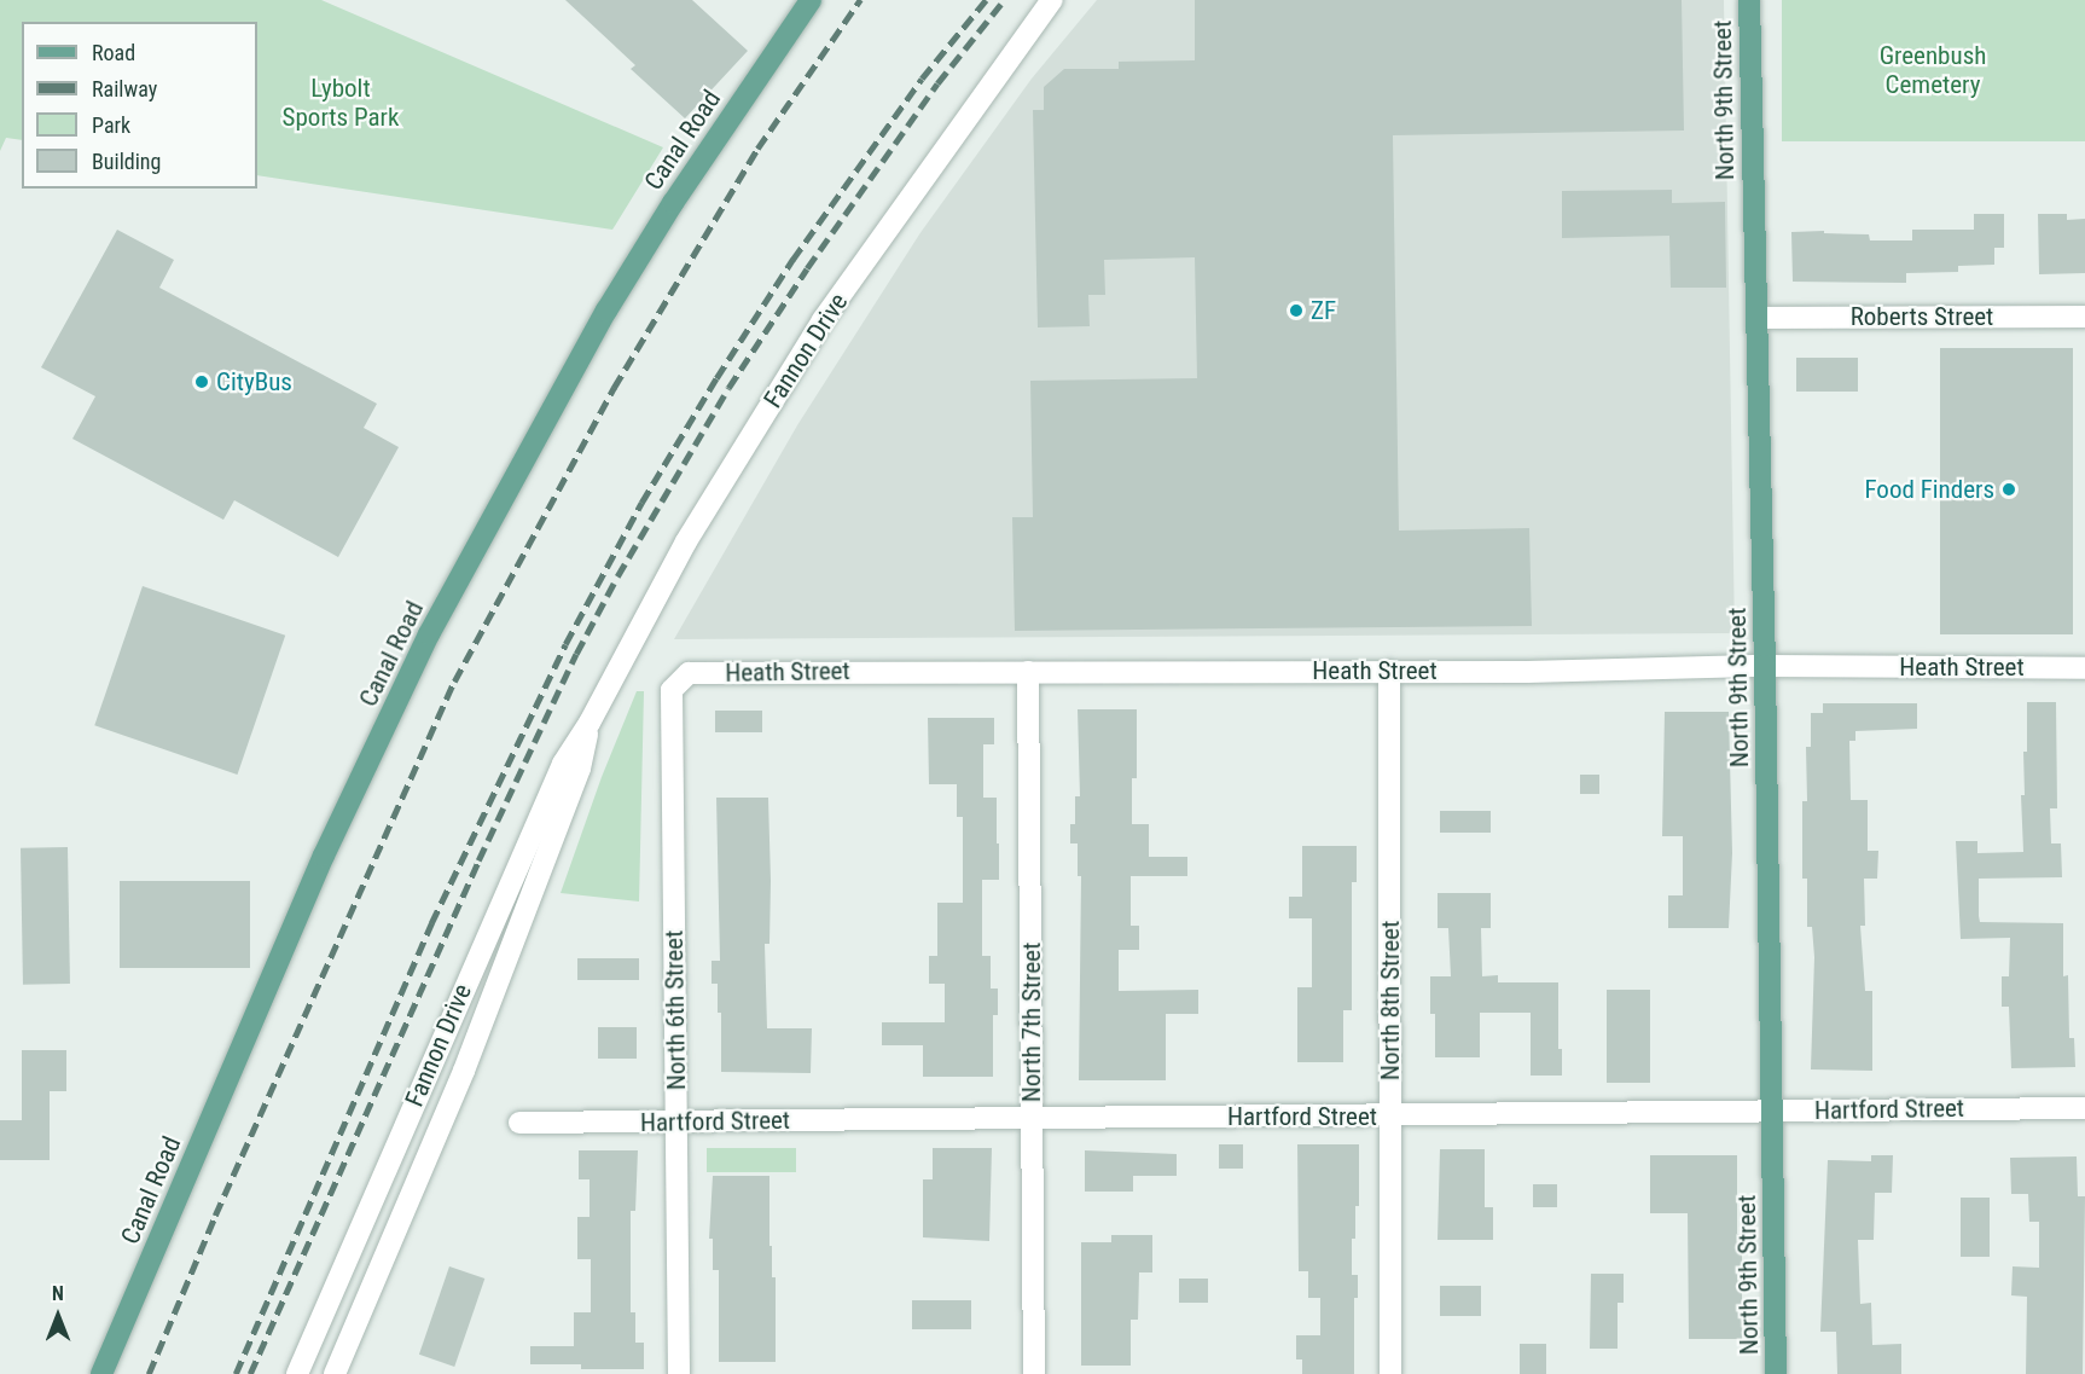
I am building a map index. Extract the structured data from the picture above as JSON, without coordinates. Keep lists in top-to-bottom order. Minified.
{"streets":{"main road":["North 9th Street","Canal Road"],"street":["Roberts Street","Fannon Drive","Heath Street","North 8th Street","North 6th Street","North 7th Street","Hartford Street"]},"crossings":[["North 9th Street","Roberts Street"],["North 9th Street","Heath Street"],["North 9th Street","Hartford Street"],["Heath Street","North 8th Street"],["Heath Street","North 6th Street"],["Heath Street","North 7th Street"],["North 8th Street","Hartford Street"],["North 6th Street","Hartford Street"],["North 7th Street","Hartford Street"]],"parks":["Greenbush Cemetery","Lybolt Sports Park"],"places":["ZF","CityBus","Food Finders"],"legend":["Road","Railway","Park","Building"],"north":"top"}
